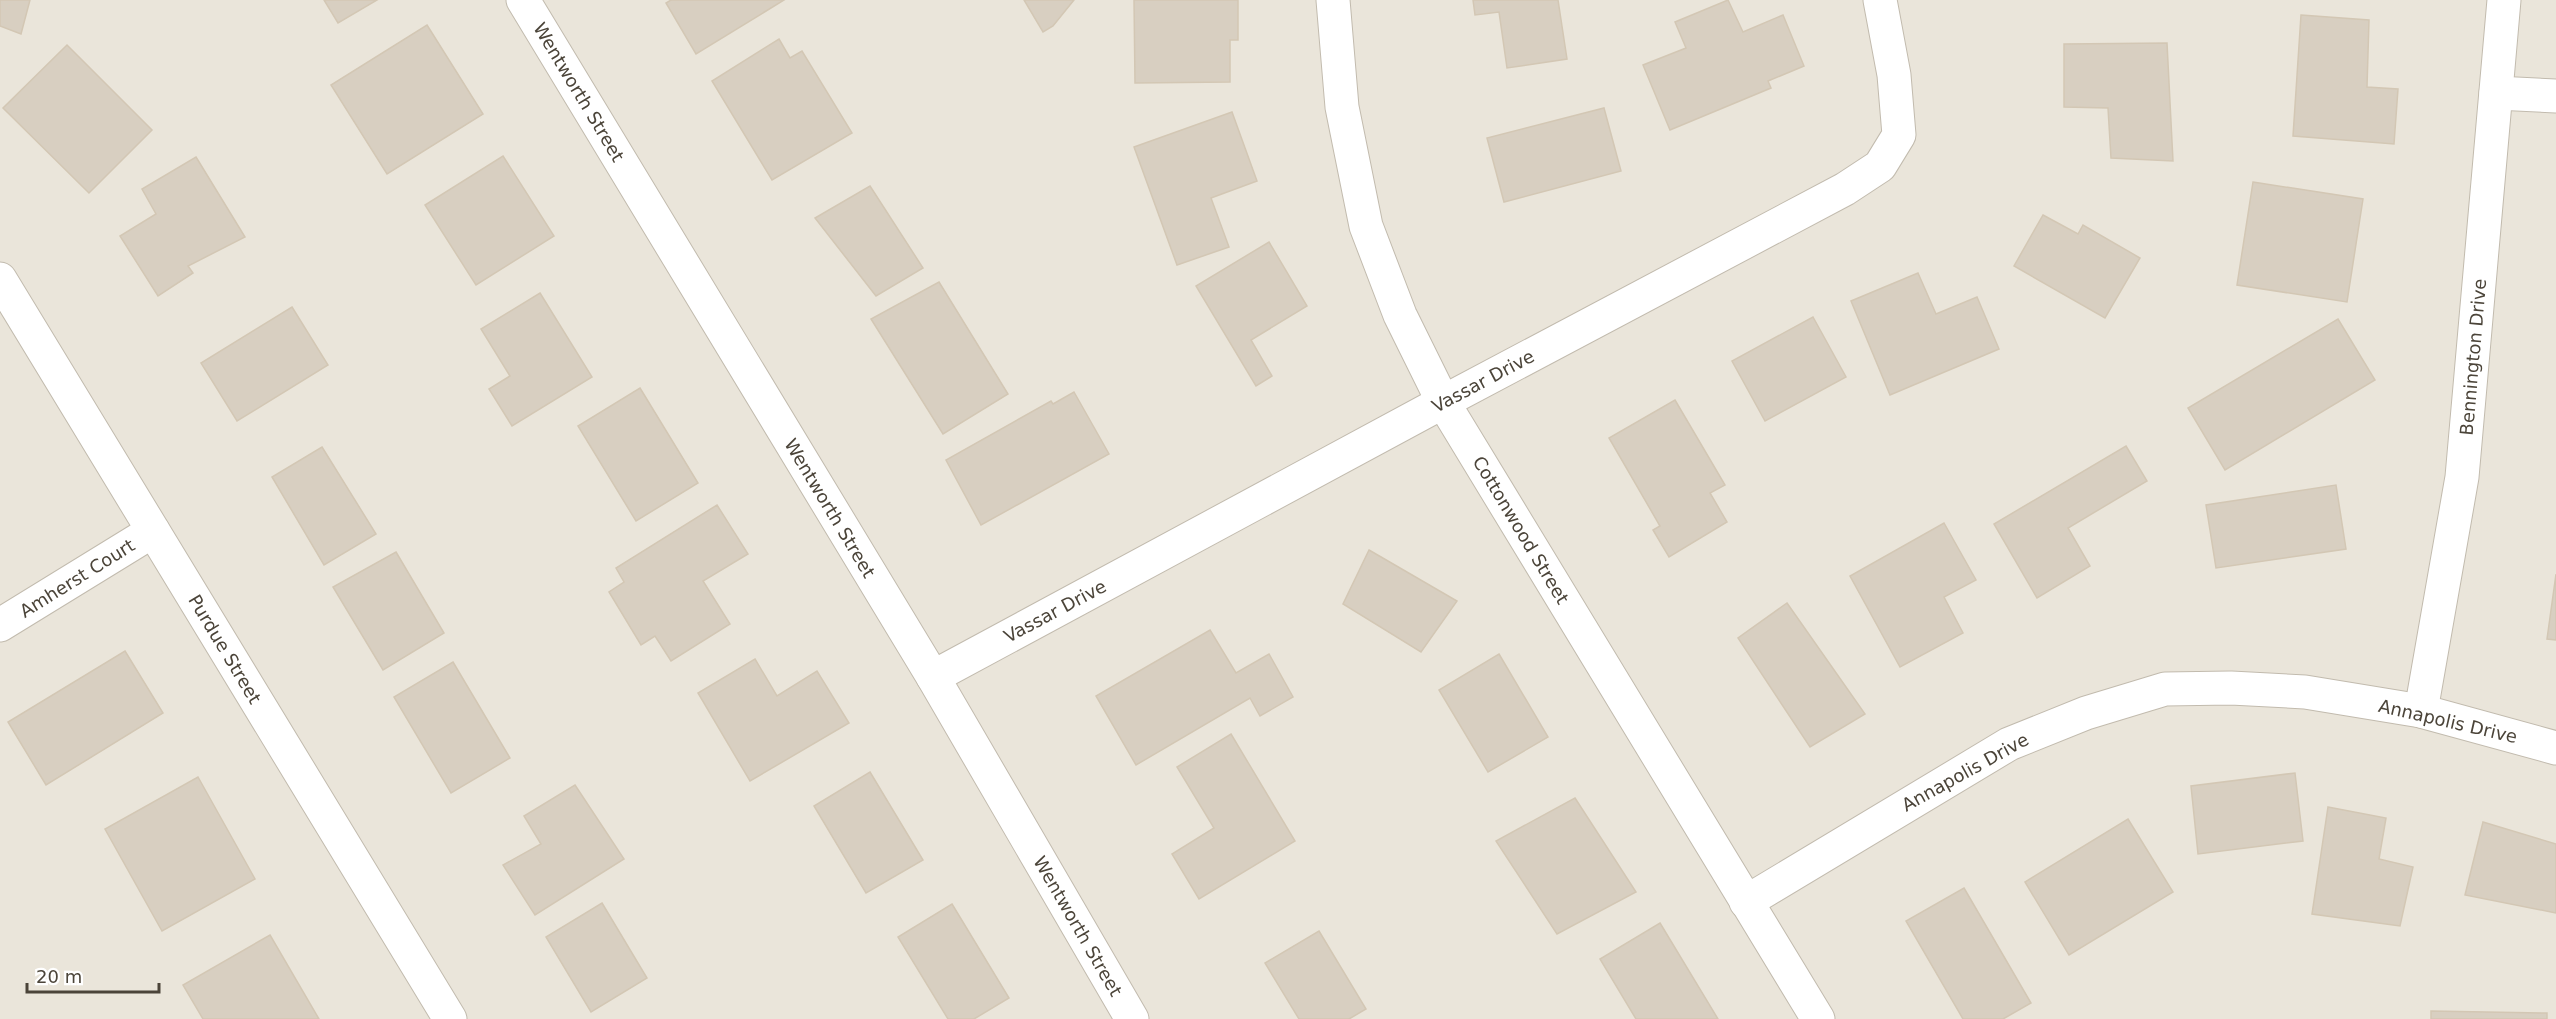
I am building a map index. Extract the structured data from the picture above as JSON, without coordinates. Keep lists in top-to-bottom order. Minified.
{"streets":{"street":["Wentworth Street","Bennington Drive","Vassar Drive","Cottonwood Street","Amherst Court","Purdue Street","Annapolis Drive"]},"crossings":[["Wentworth Street","Vassar Drive"],["Bennington Drive","Annapolis Drive"],["Vassar Drive","Cottonwood Street"],["Cottonwood Street","Annapolis Drive"],["Amherst Court","Purdue Street"]],"scale_bar":"20 m"}
